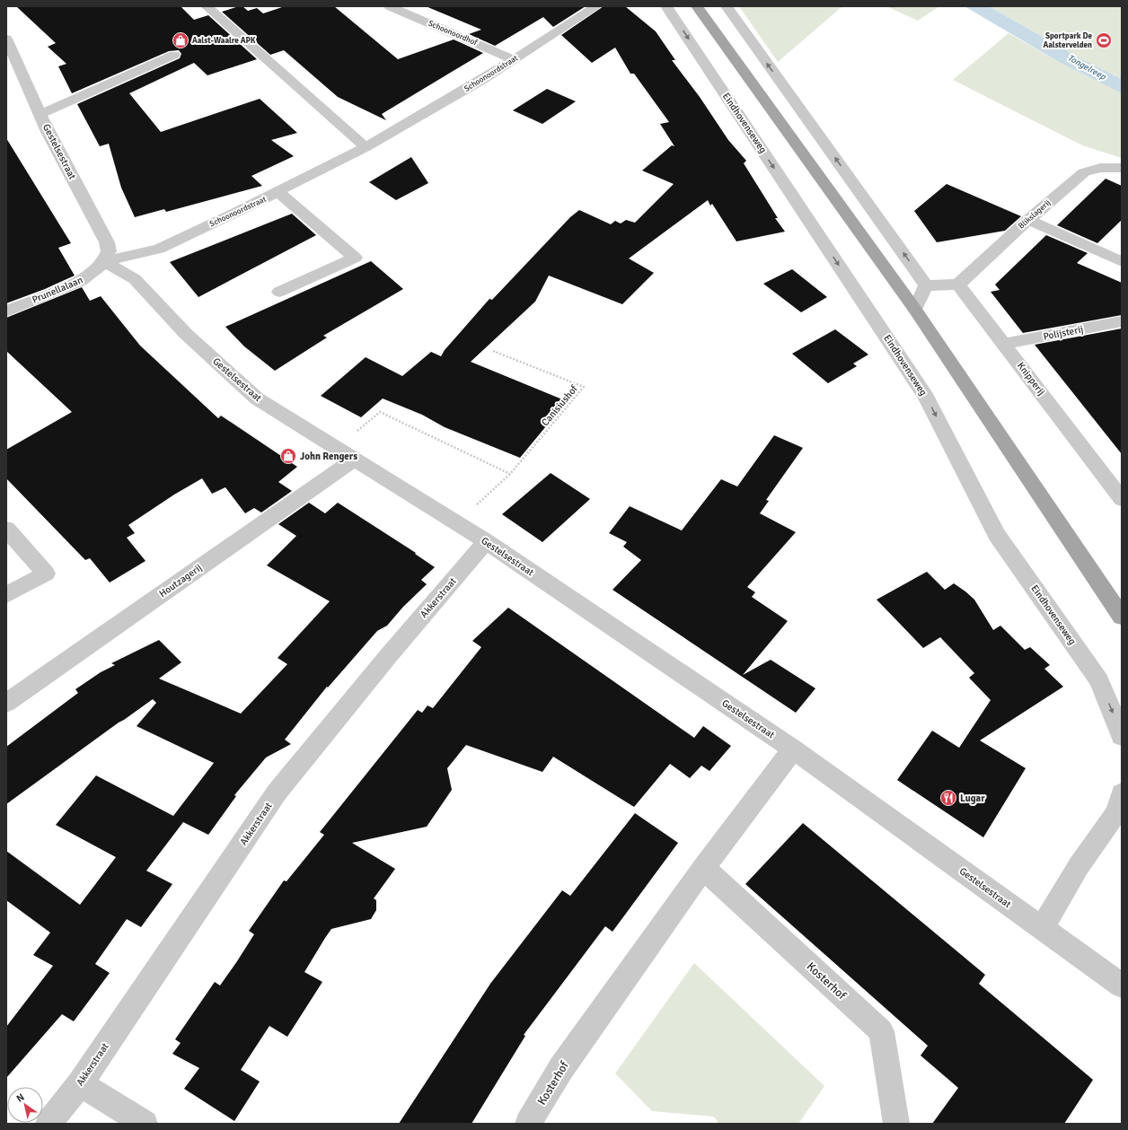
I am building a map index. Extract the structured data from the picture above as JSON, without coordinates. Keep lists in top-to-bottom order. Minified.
{"streets":{"street":["Schoonoordhof","Schoonoordstraat","Eindhovenseweg","Gestelsestraat","Blikslagerij","Prunellalaan","Polijsterij","Knipperij","Houtzagerij","Akkerstraat","Kosterhof"],"path":["Canisiushof"]},"crossings":[["Schoonoordhof","Schoonoordstraat"],["Schoonoordstraat","Gestelsestraat"],["Schoonoordstraat","Prunellalaan"],["Gestelsestraat","Prunellalaan"],["Gestelsestraat","Canisiushof"],["Gestelsestraat","Houtzagerij"],["Gestelsestraat","Akkerstraat"],["Gestelsestraat","Kosterhof"],["Blikslagerij","Knipperij"],["Polijsterij","Knipperij"]],"water":["Tongelreep"],"places":{"shop":["Aalst-Waalre APK","John Rengers"],"sports":["Sportpark De Aalstervelden"],"restaurant":["Lugar"]},"north":"top left"}
